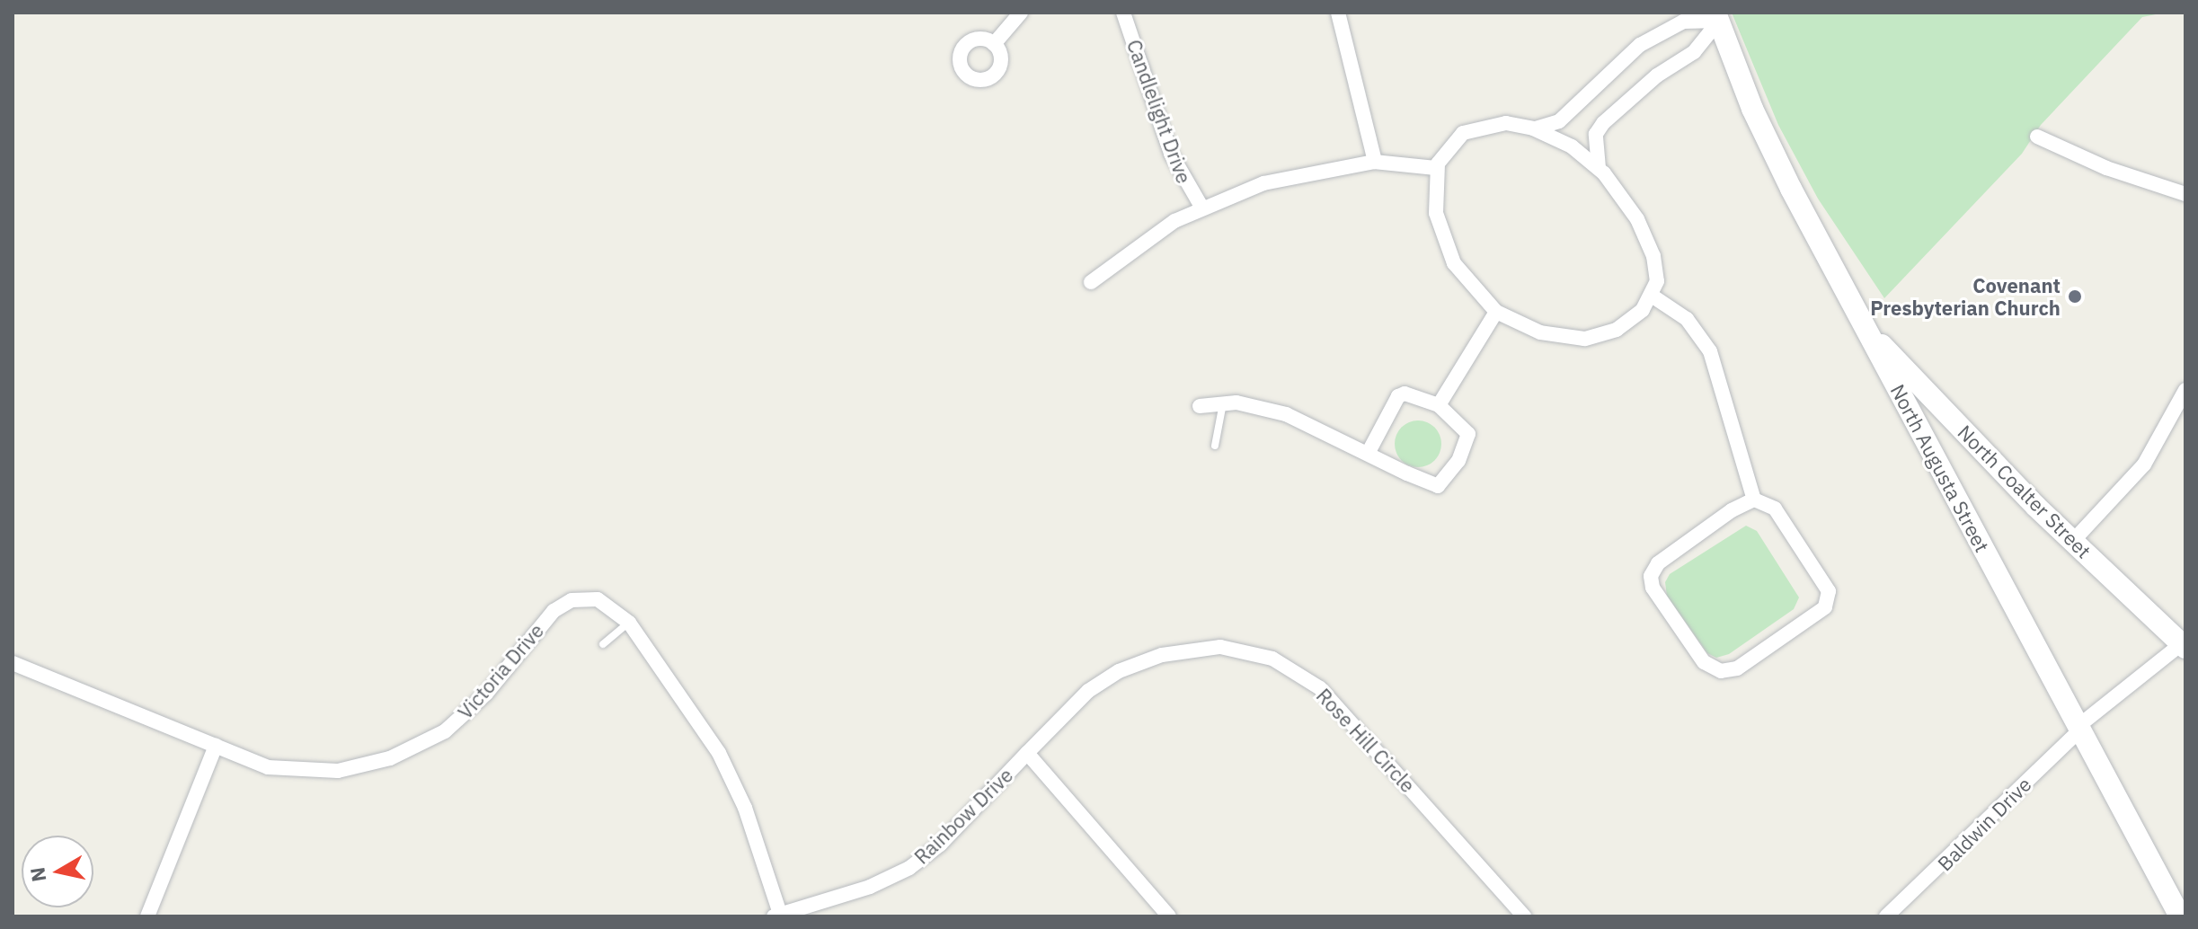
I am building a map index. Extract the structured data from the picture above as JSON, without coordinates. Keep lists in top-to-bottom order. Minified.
{"streets":{"main road":["North Augusta Street","North Coalter Street"],"street":["Candlelight Drive","Victoria Drive","Rose Hill Circle","Rainbow Drive","Baldwin Drive"]},"crossings":[["North Augusta Street","North Coalter Street"],["North Augusta Street","Baldwin Drive"],["North Coalter Street","Baldwin Drive"],["Victoria Drive","Rainbow Drive"],["Rose Hill Circle","Rainbow Drive"]],"places":["Covenant Presbyterian Church"],"north":"left"}
